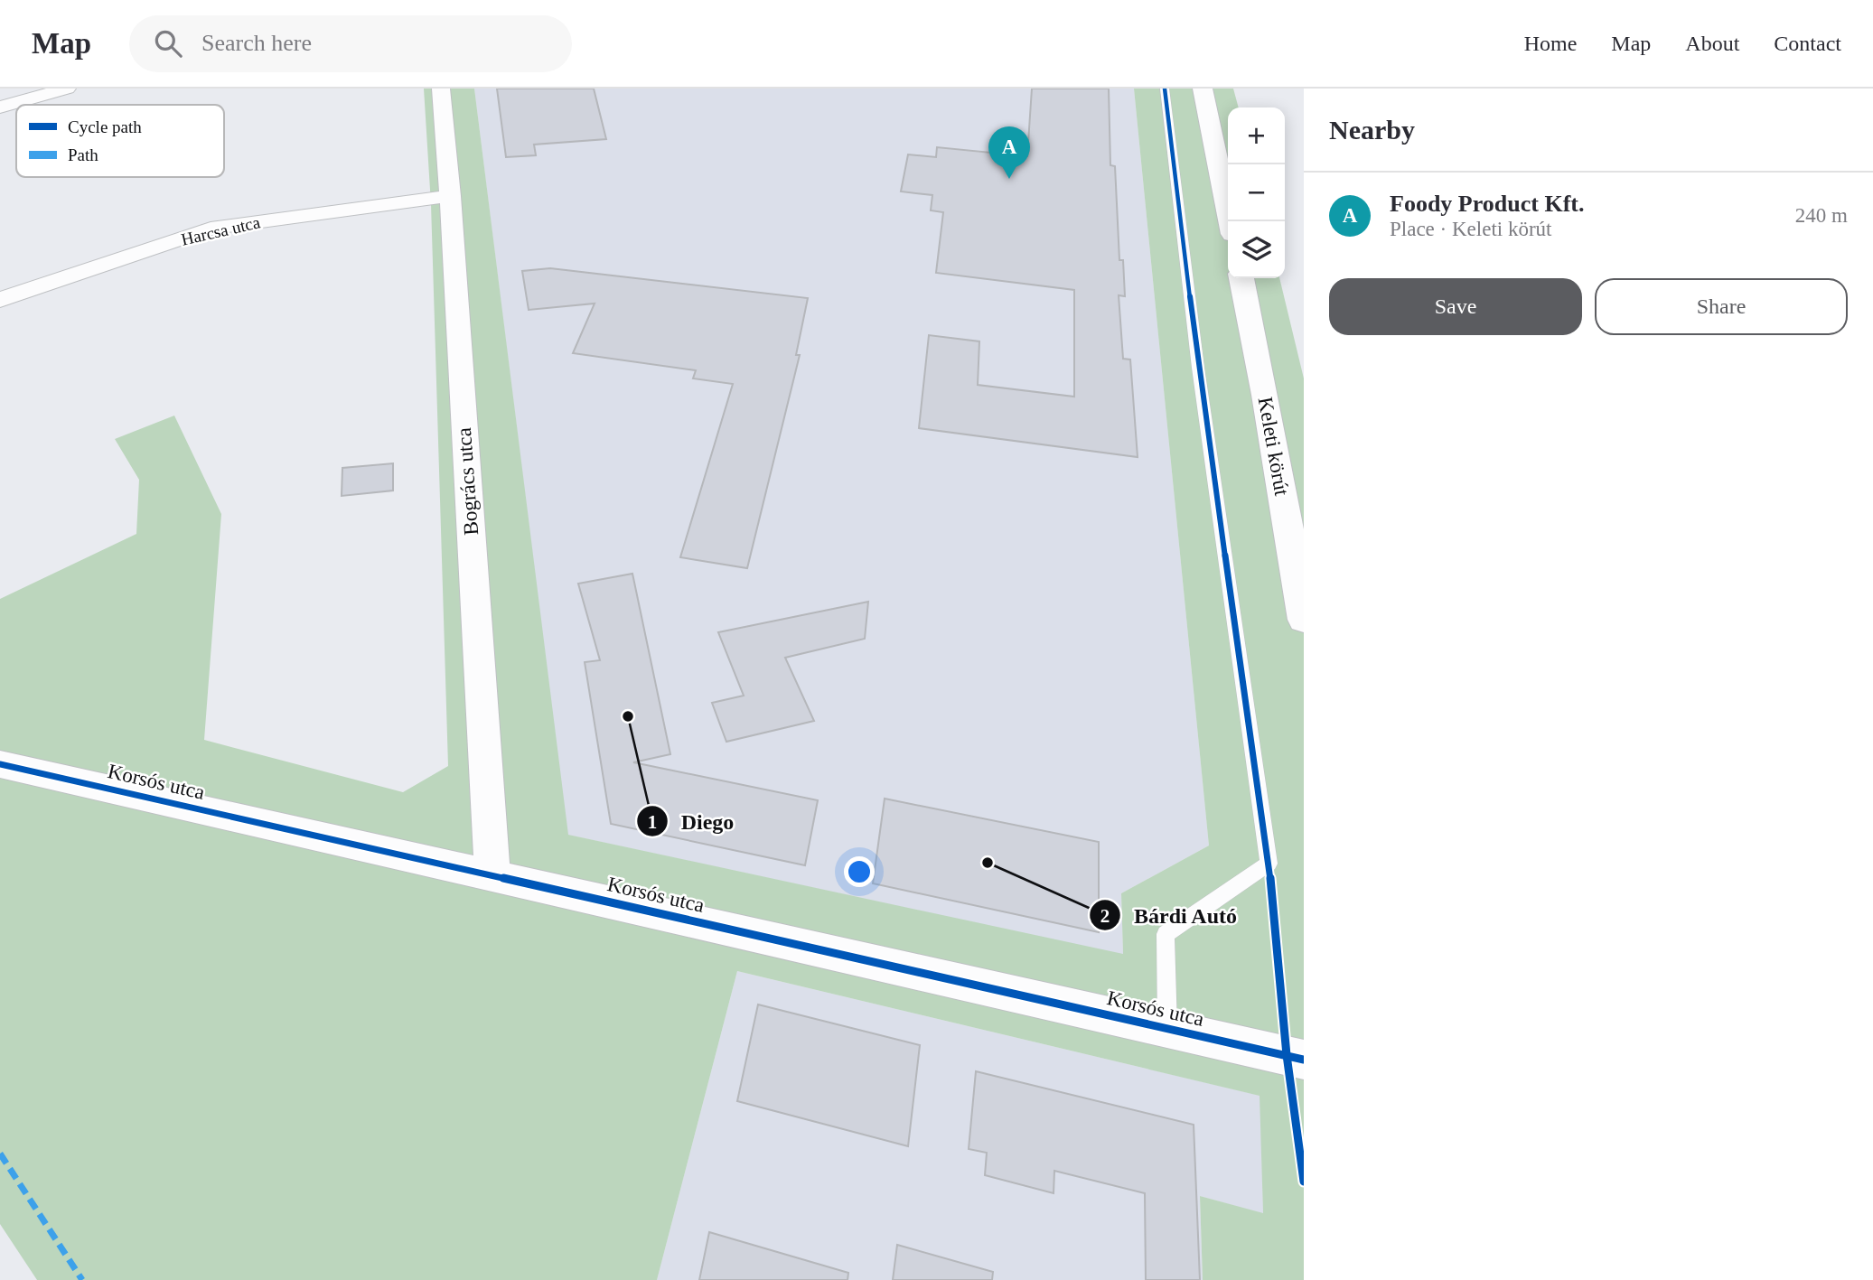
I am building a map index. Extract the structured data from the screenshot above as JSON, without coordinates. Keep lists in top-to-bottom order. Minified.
{"streets":{"main road":["Keleti körút"],"street":["Harcsa utca","Bogrács utca","Korsós utca"]},"crossings":[["Harcsa utca","Bogrács utca"],["Bogrács utca","Korsós utca"]],"places":["Diego","Bárdi Autó"],"legend":["Cycle path","Path"],"page":{"header":"Map","search":"Search here","nav":["Home","Map","About","Contact"],"heading":"Nearby","map_buttons":["+","−"],"pins":"A","list":[{"mark":"A","name":"Foody Product Kft.","note":"Place · Keleti körút","value":"240 m"}],"buttons":["Save","Share"]}}
